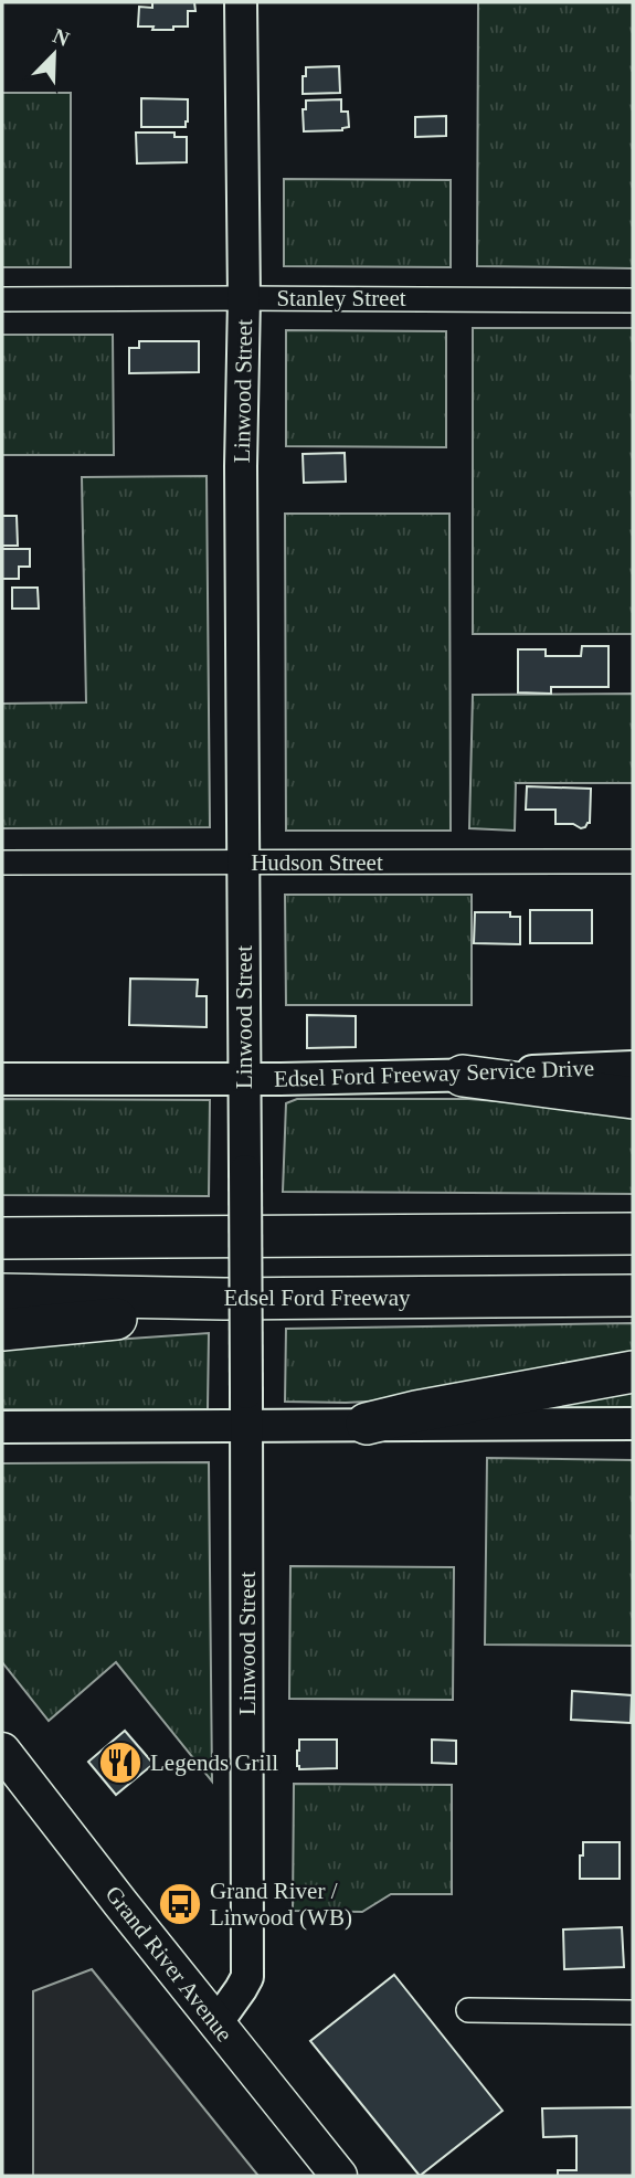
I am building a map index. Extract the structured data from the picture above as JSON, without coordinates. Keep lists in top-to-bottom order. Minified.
{"streets":{"highway":["Edsel Ford Freeway"],"main road":["Grand River Avenue"],"street":["Stanley Street","Linwood Street","Hudson Street","Edsel Ford Freeway Service Drive"]},"crossings":[["Stanley Street","Linwood Street"],["Linwood Street","Hudson Street"],["Linwood Street","Edsel Ford Freeway Service Drive"],["Linwood Street","Grand River Avenue"]],"places":{"restaurant":["Legends Grill"],"bus stop":["Grand River / Linwood (WB)"]},"north":"top right"}
